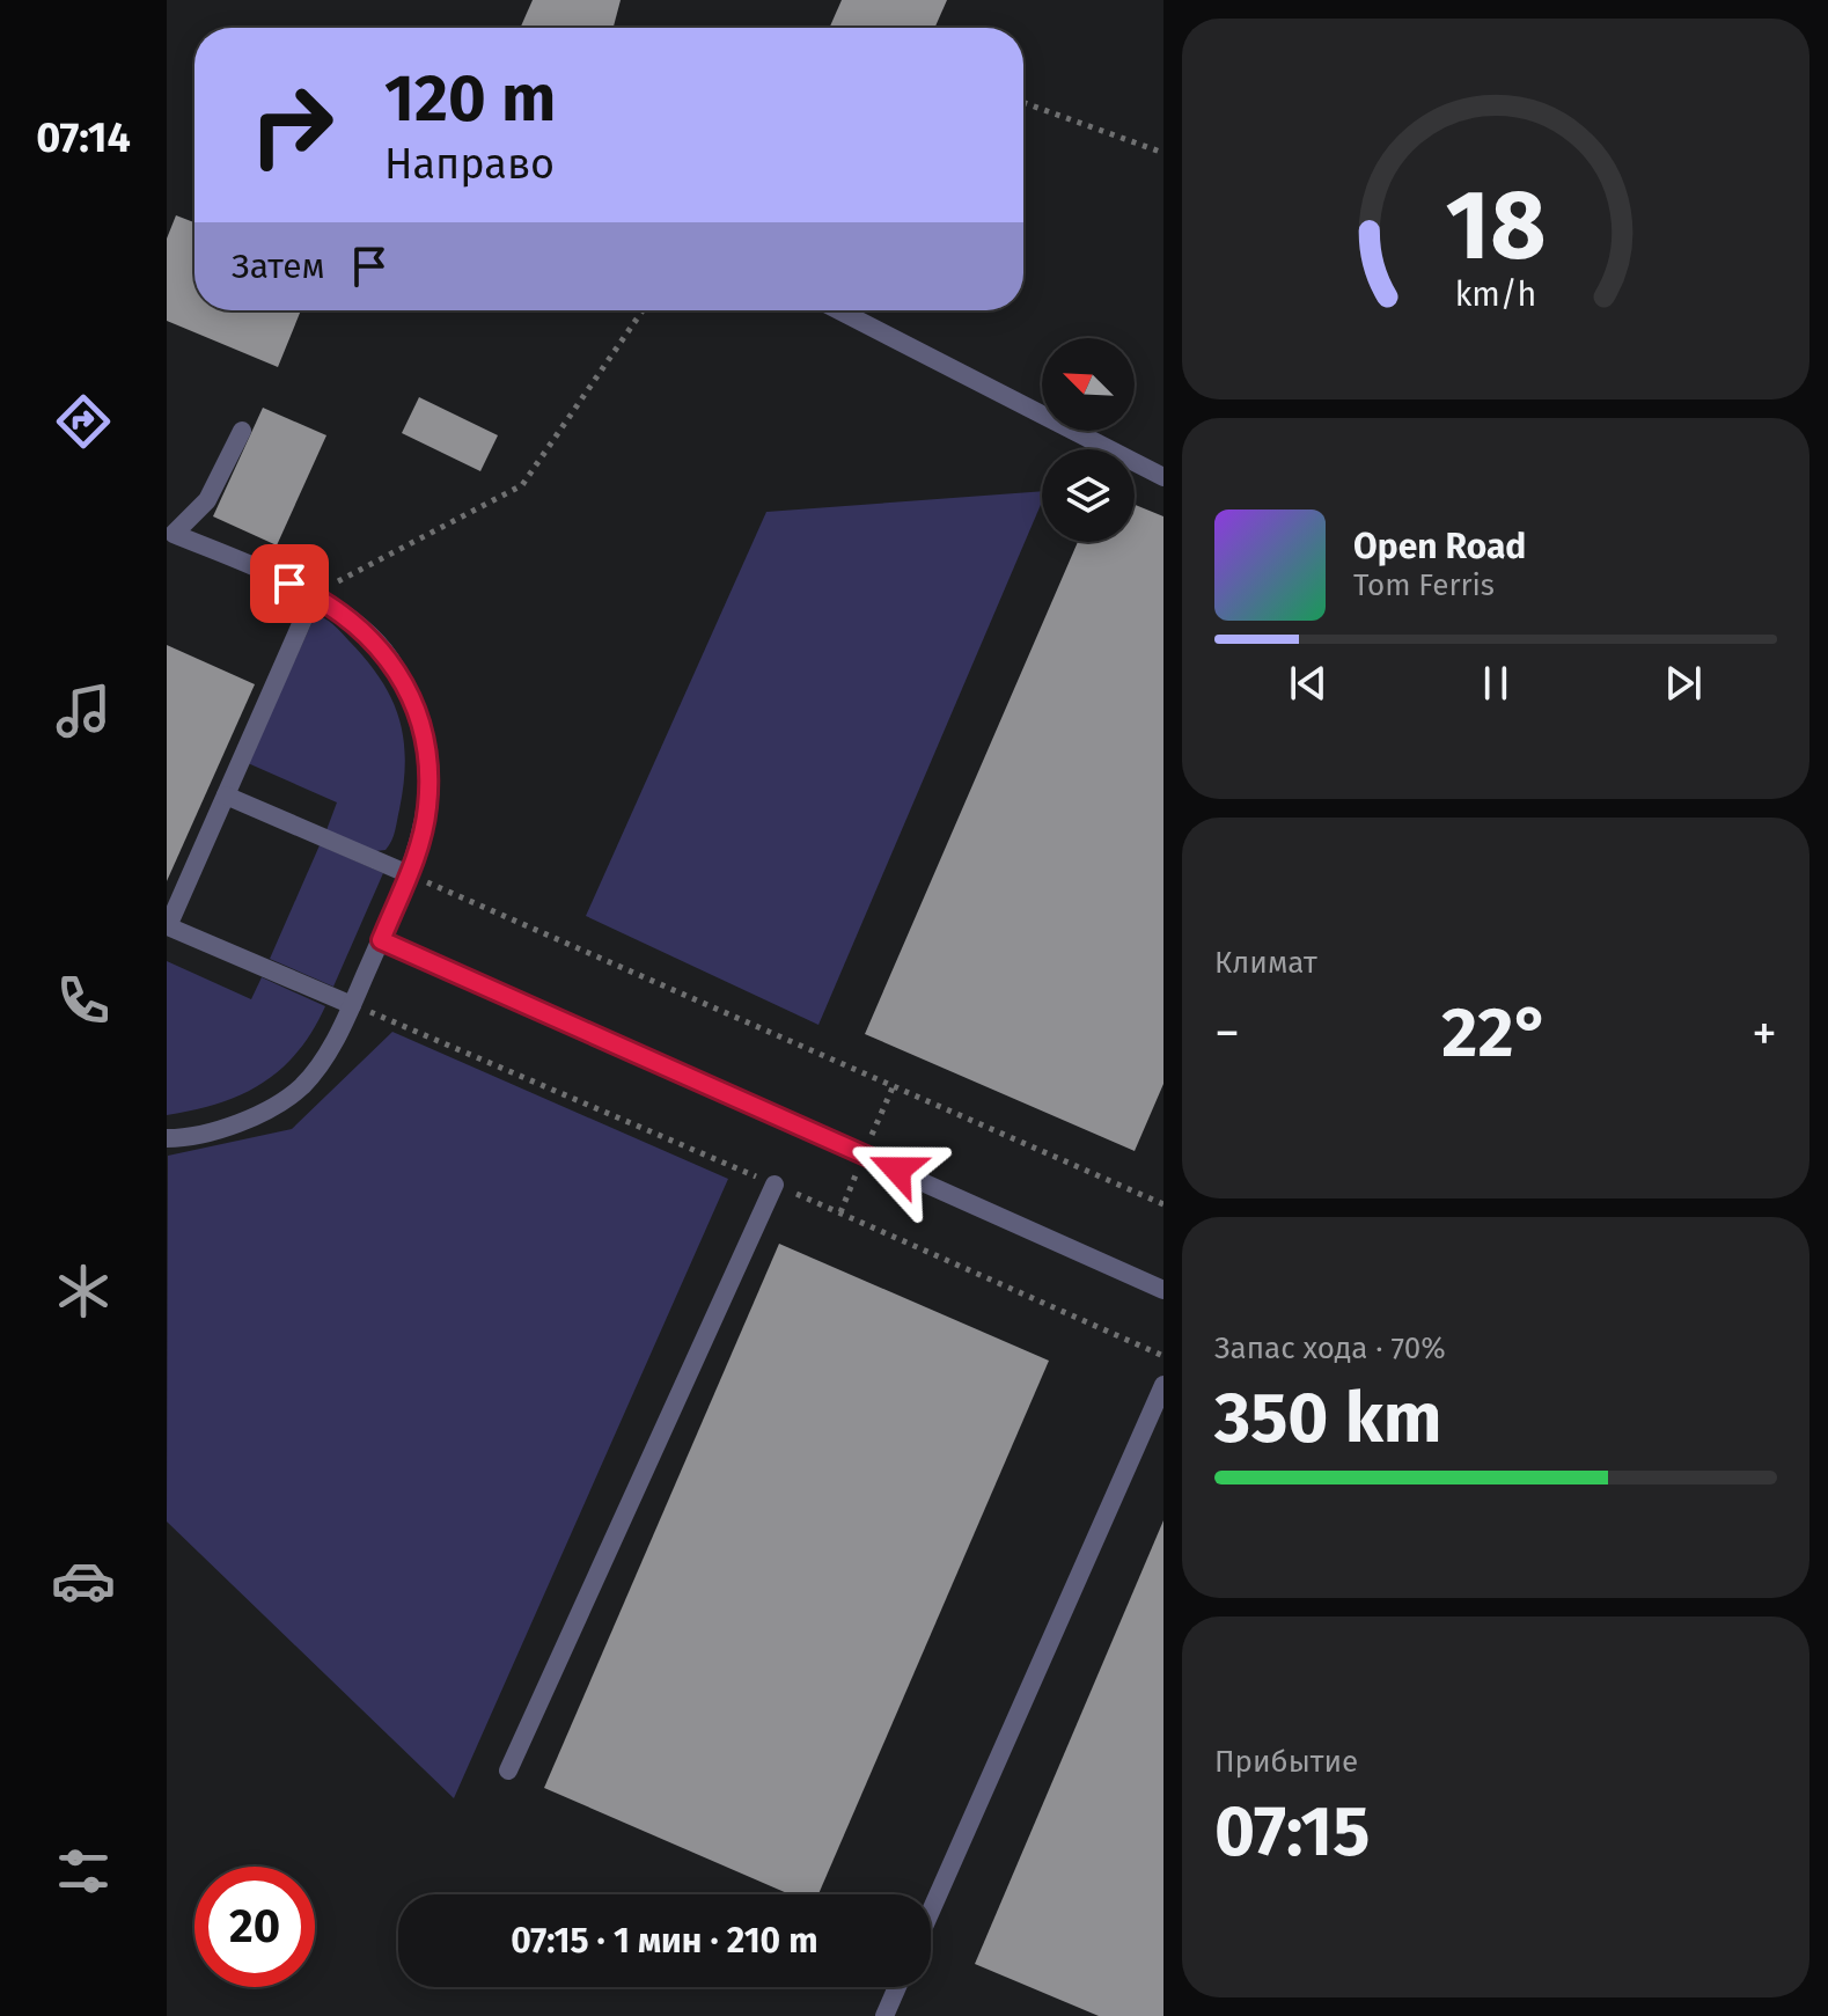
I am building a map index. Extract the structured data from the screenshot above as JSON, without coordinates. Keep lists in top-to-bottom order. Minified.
{"north":"top left","page":{"tabs":"07:14","turn":["120 m","Направо"],"then":"Затем","song":["Open Road","Tom Ferris"],"tile":["Климат",["Запас хода · 70%","350 km"],["Прибытие","07:15"]],"heat":["−","22°","+"],"limit":"20","trip":"07:15 · 1 мин · 210 m","gauge":["18","km/h"]}}
